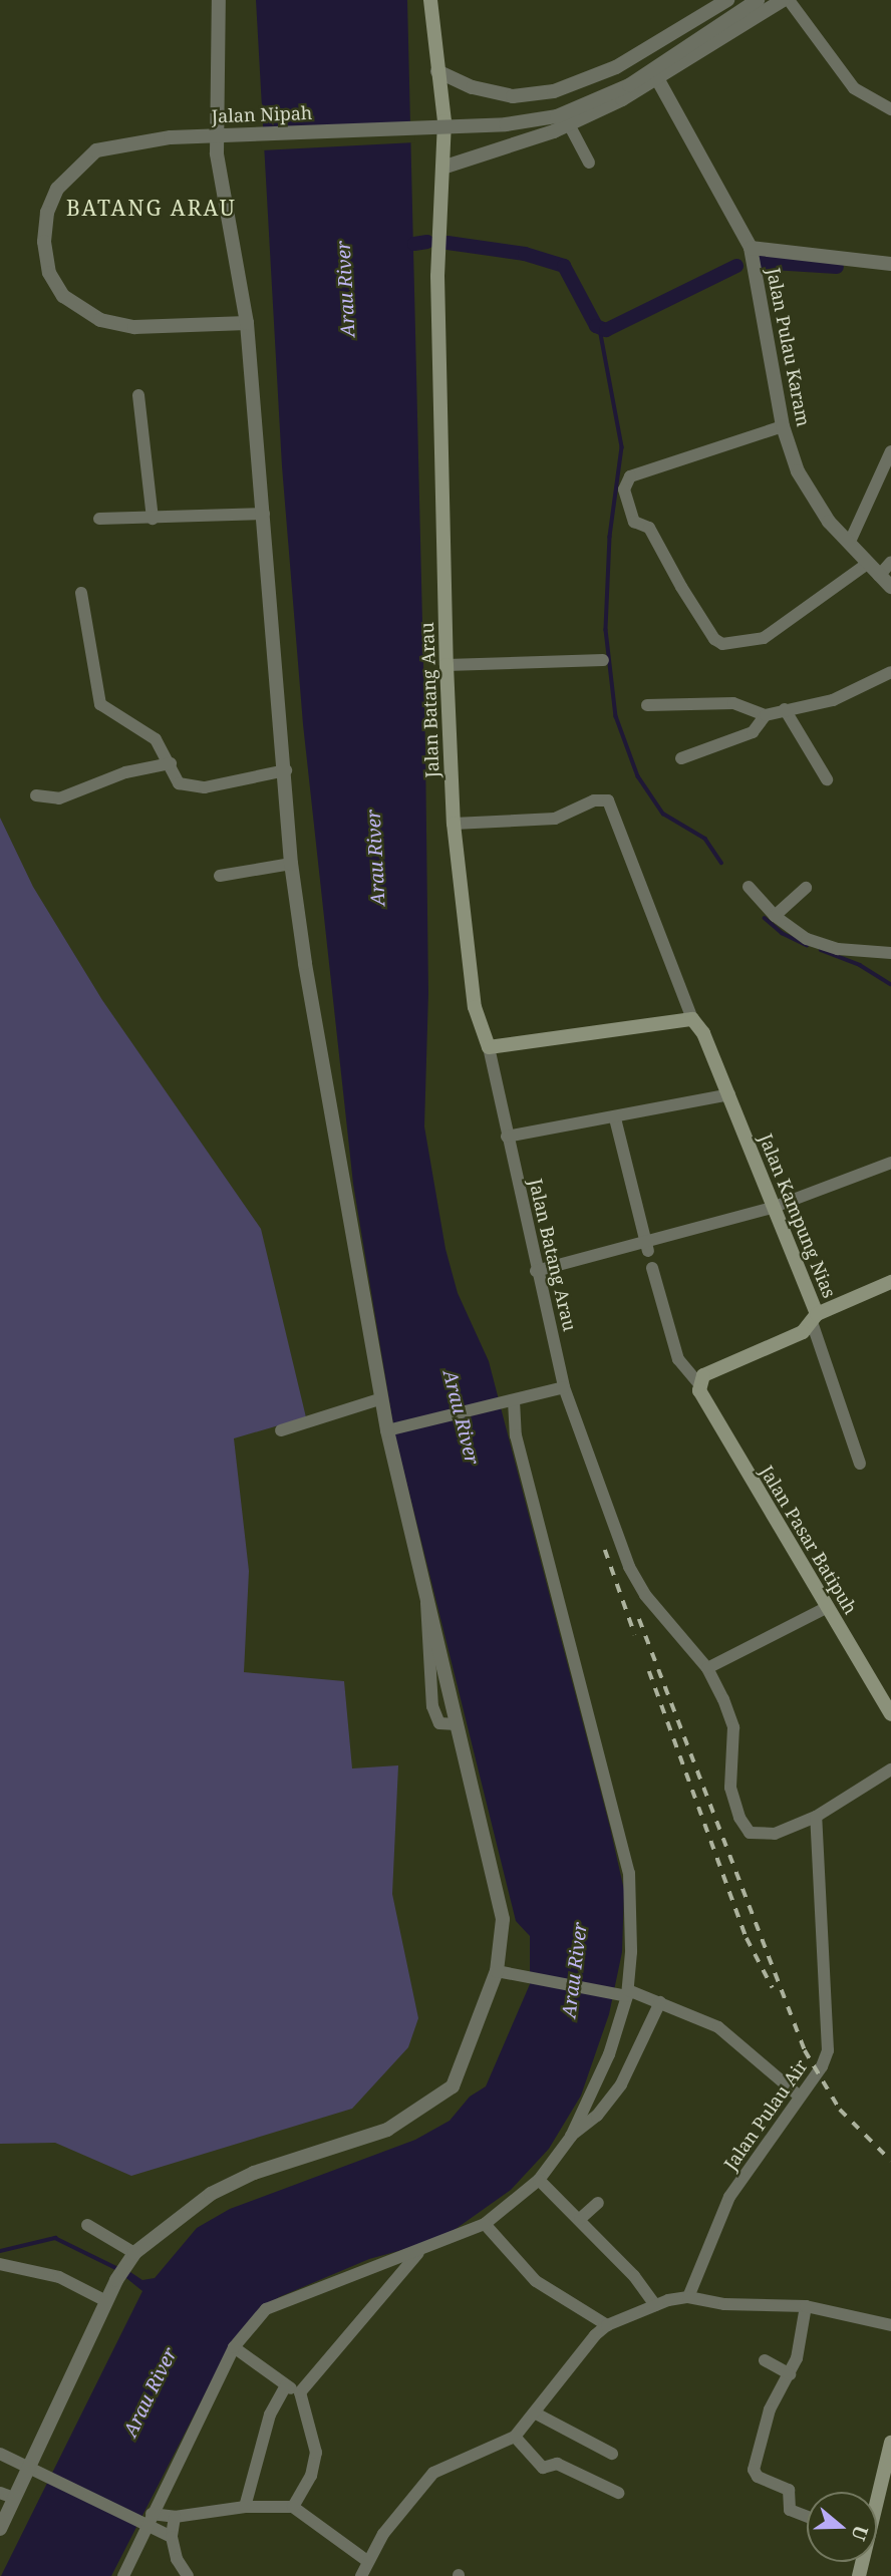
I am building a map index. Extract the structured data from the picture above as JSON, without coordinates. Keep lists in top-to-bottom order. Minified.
{"streets":{"main road":["Jalan Batang Arau","Jalan Kampung Nias","Jalan Pasar Batipuh"],"street":["Jalan Nipah","Jalan Pulau Karam","Jalan Pulau Air"]},"crossings":[["Jalan Batang Arau","Jalan Pulau Air"]],"districts":["BATANG ARAU"],"water":["Arau River"],"north":"right"}
